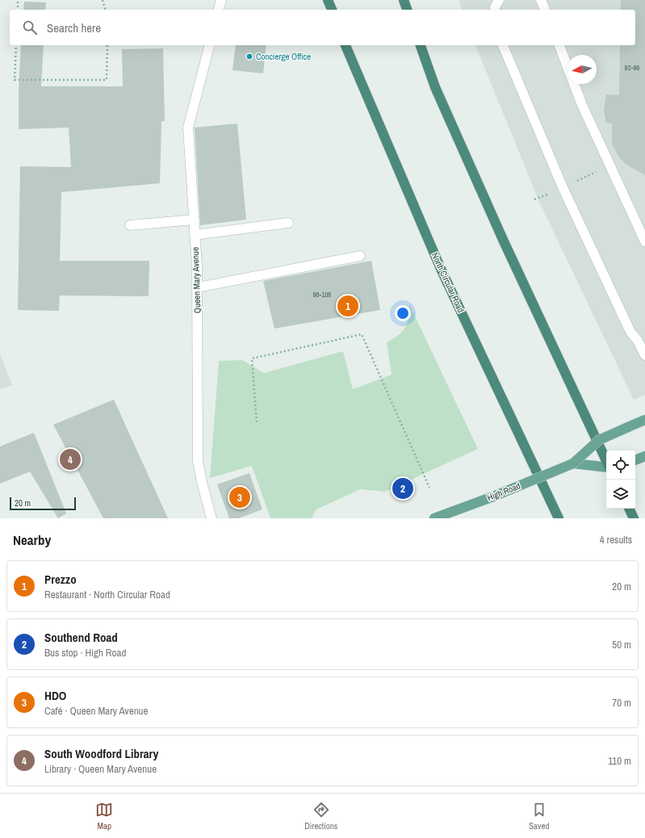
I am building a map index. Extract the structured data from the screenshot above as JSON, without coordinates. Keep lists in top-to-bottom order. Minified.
{"streets":{"highway":["North Circular Road"],"main road":["High Road"],"street":["Queen Mary Avenue"]},"places":["Concierge Office"],"house_numbers":["92-96","98-106"],"scale_bar":"20 m","north":"left","page":{"search":"Search here","pins":["1","4","2","3"],"scale":"20 m","heading":["Nearby","4 results"],"list":[{"mark":"1","name":"Prezzo","note":"Restaurant · North Circular Road","value":"20 m"},{"mark":"2","name":"Southend Road","note":"Bus stop · High Road","value":"50 m"},{"mark":"3","name":"HDO","note":"Café · Queen Mary Avenue","value":"70 m"},{"mark":"4","name":"South Woodford Library","note":"Library · Queen Mary Avenue","value":"110 m"}],"nav":["Map","Directions","Saved"]}}
